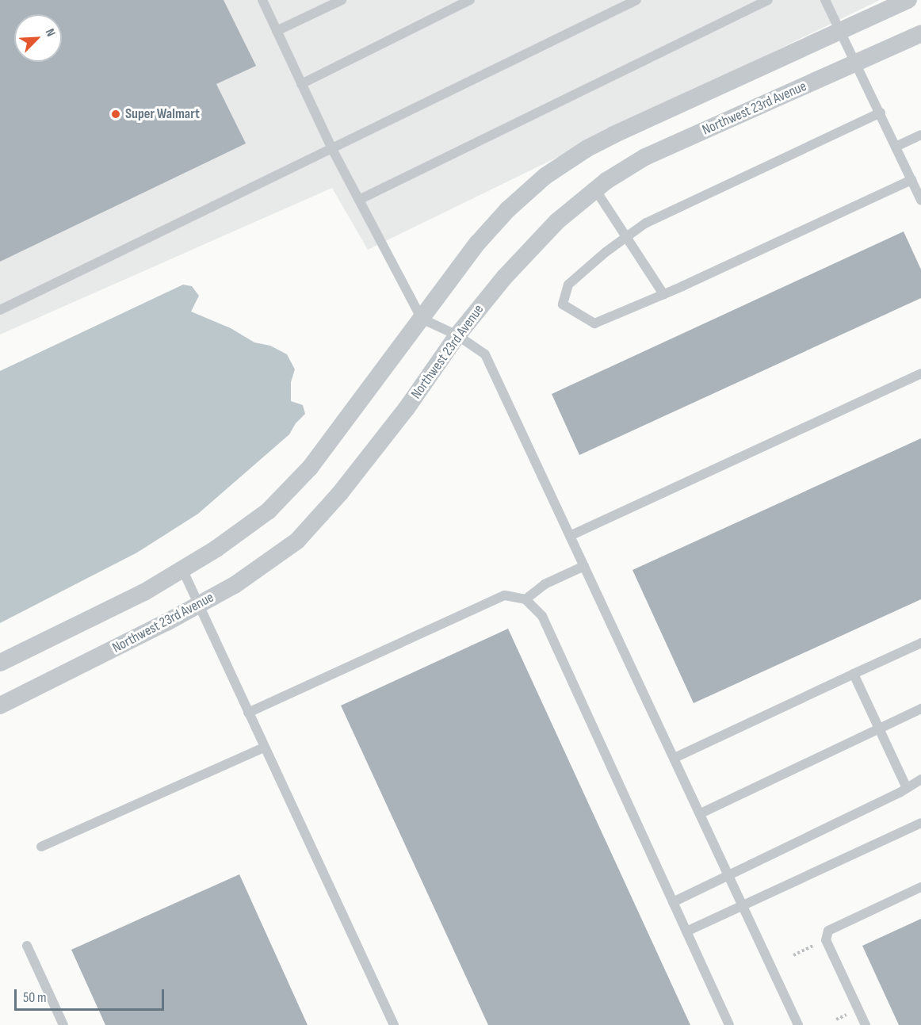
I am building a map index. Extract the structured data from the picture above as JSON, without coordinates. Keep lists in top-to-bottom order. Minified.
{"streets":{"street":["Northwest 23rd Avenue"]},"places":["Super Walmart"],"scale_bar":"50 m","north":"top right"}
